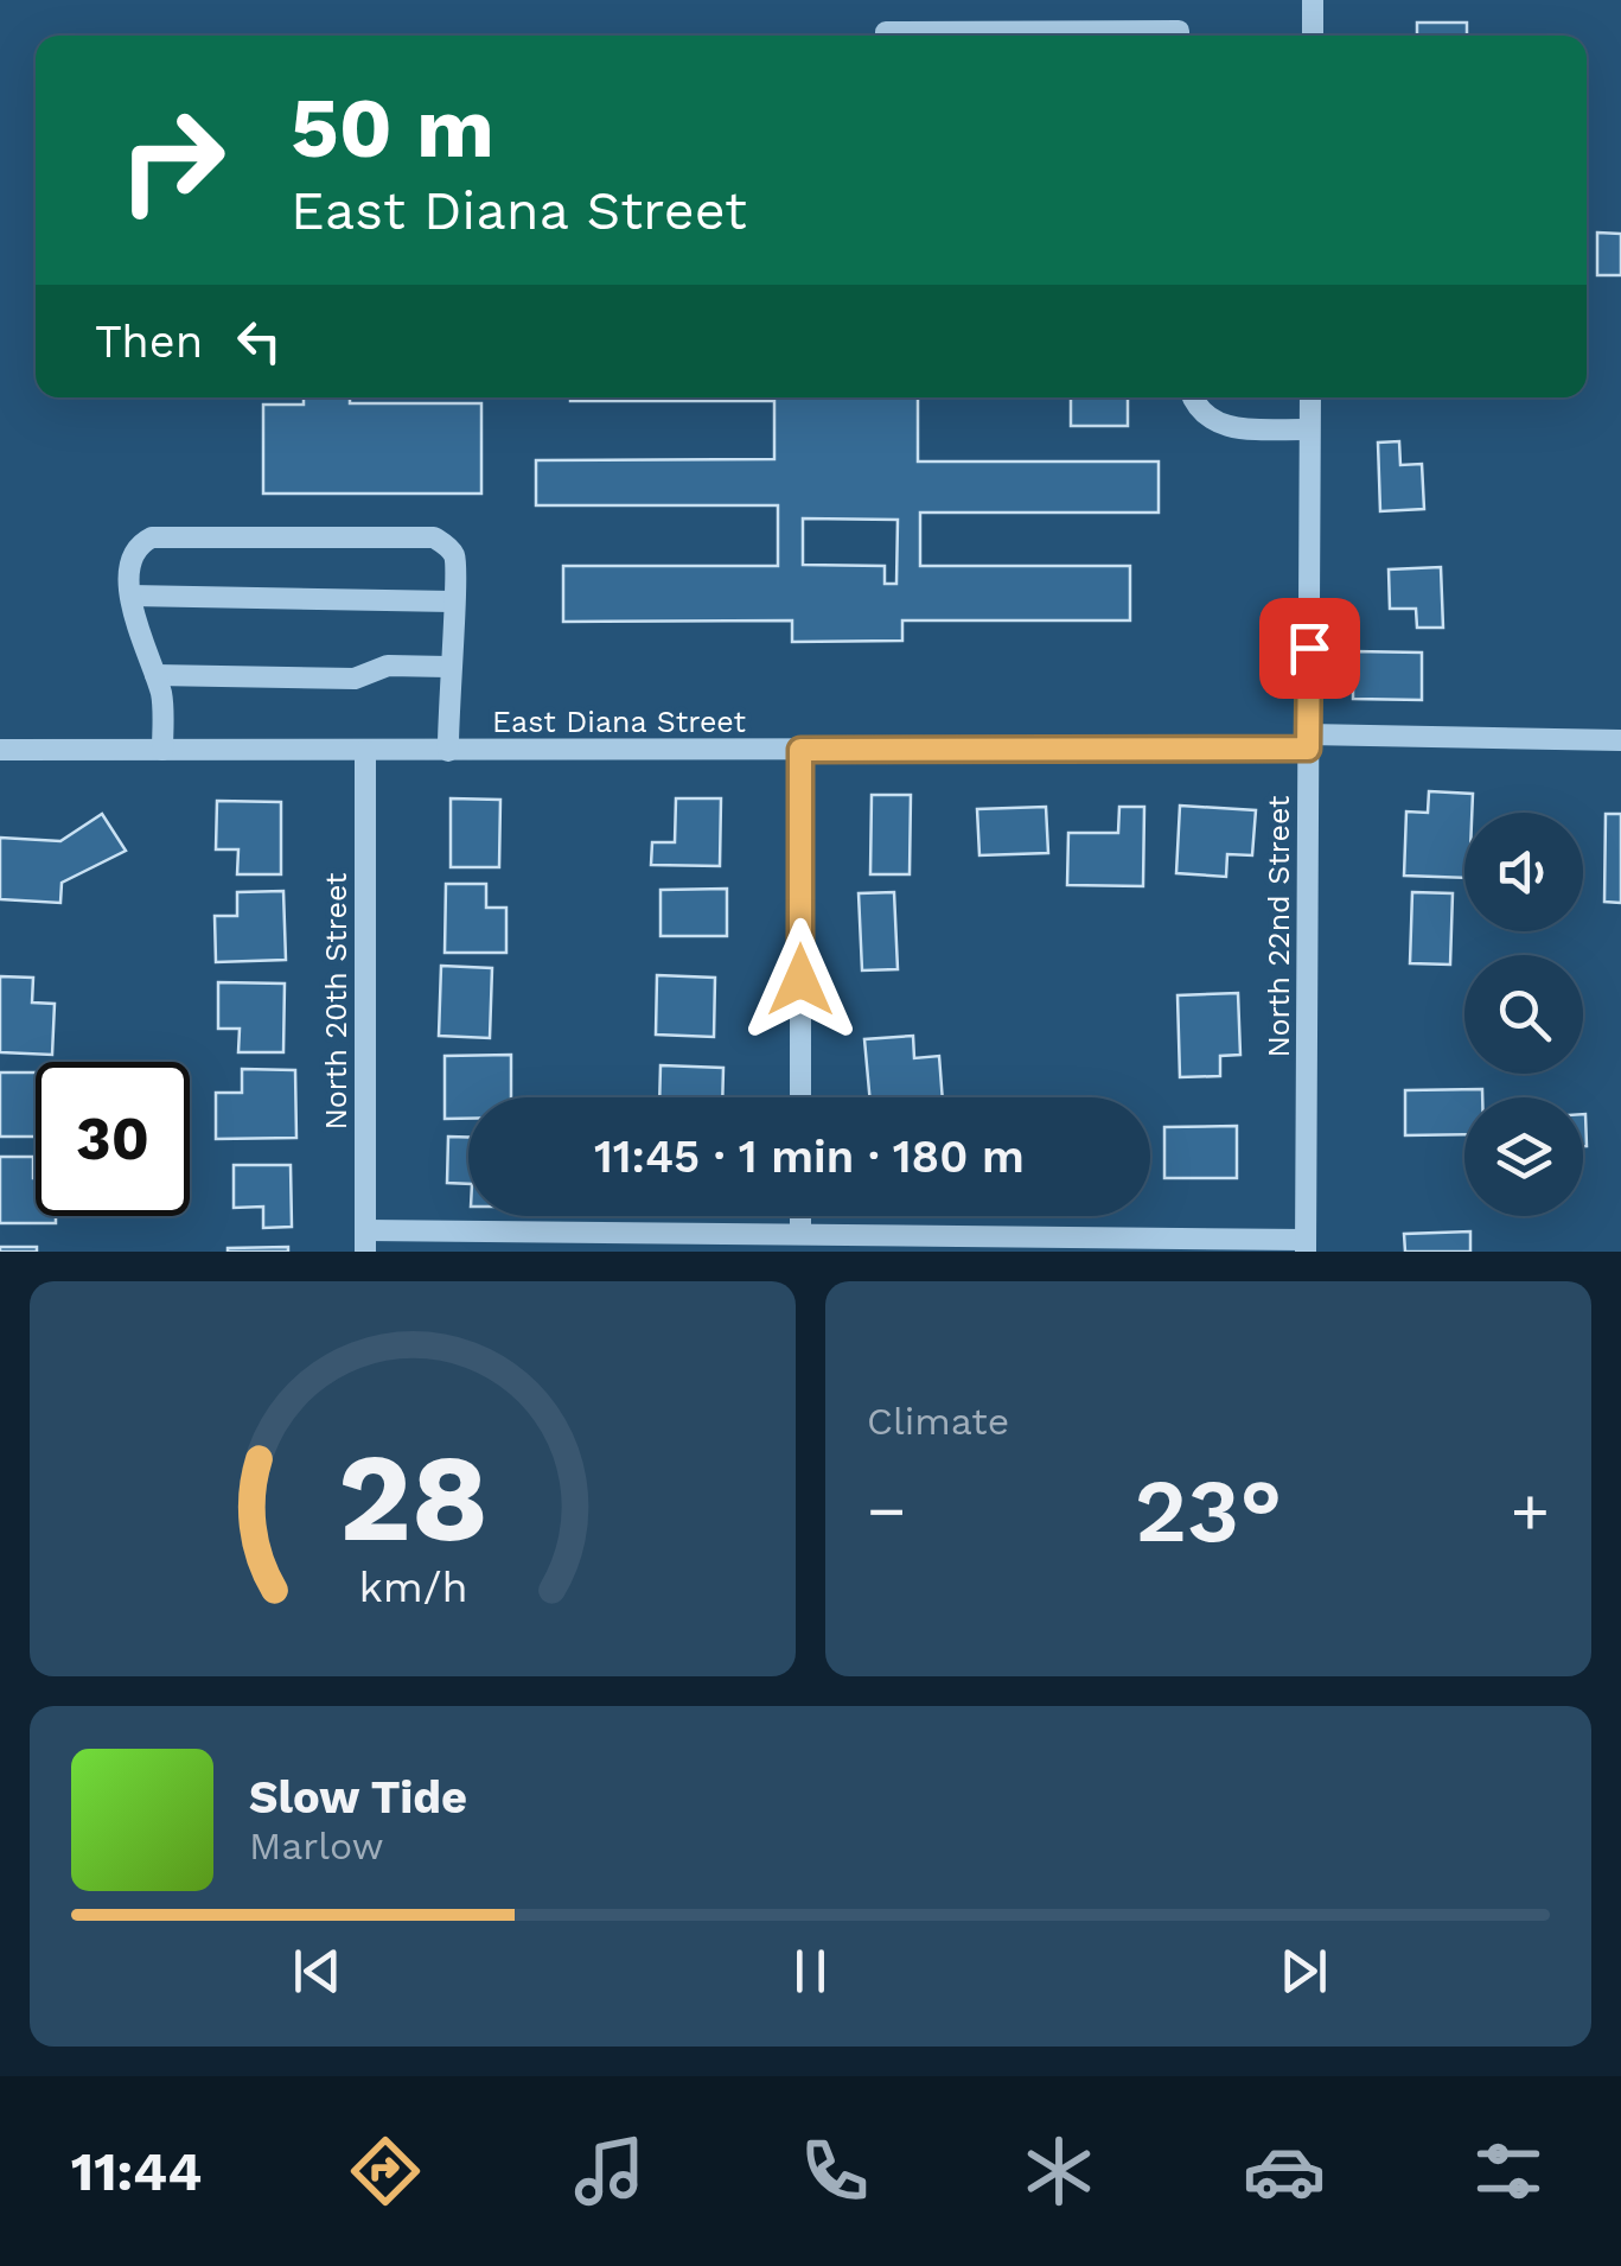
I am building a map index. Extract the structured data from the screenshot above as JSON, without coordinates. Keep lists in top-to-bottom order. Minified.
{"streets":{"street":["East Diana Street","North 22nd Street","North 20th Street"]},"crossings":[["East Diana Street","North 22nd Street"],["East Diana Street","North 20th Street"]],"page":{"turn":["50 m","East Diana Street"],"then":"Then","limit":"30","trip":"11:45 · 1 min · 180 m","tile":"Climate","heat":["−","23°","+"],"song":["Slow Tide","Marlow"],"tabs":"11:44","gauge":["28","km/h"]}}
